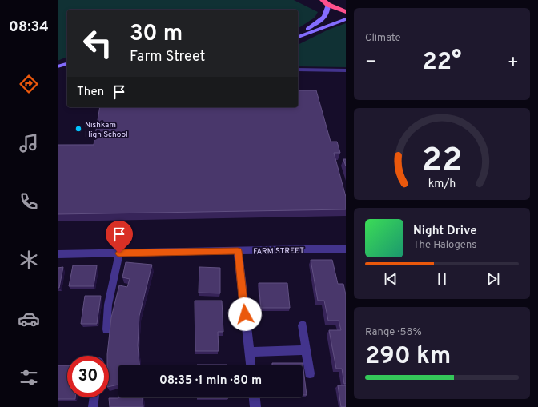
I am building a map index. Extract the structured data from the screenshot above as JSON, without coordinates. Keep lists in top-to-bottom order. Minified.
{"streets":{"street":["FARM STREET"]},"places":["Nishkam High School"],"page":{"tabs":"08:34","tile":["Climate",["Range · 58%","290 km"]],"turn":["30 m","Farm Street"],"heat":["−","22°","+"],"then":"Then","song":["Night Drive","The Halogens"],"limit":"30","trip":"08:35 · 1 min · 80 m","gauge":["22","km/h"]}}
